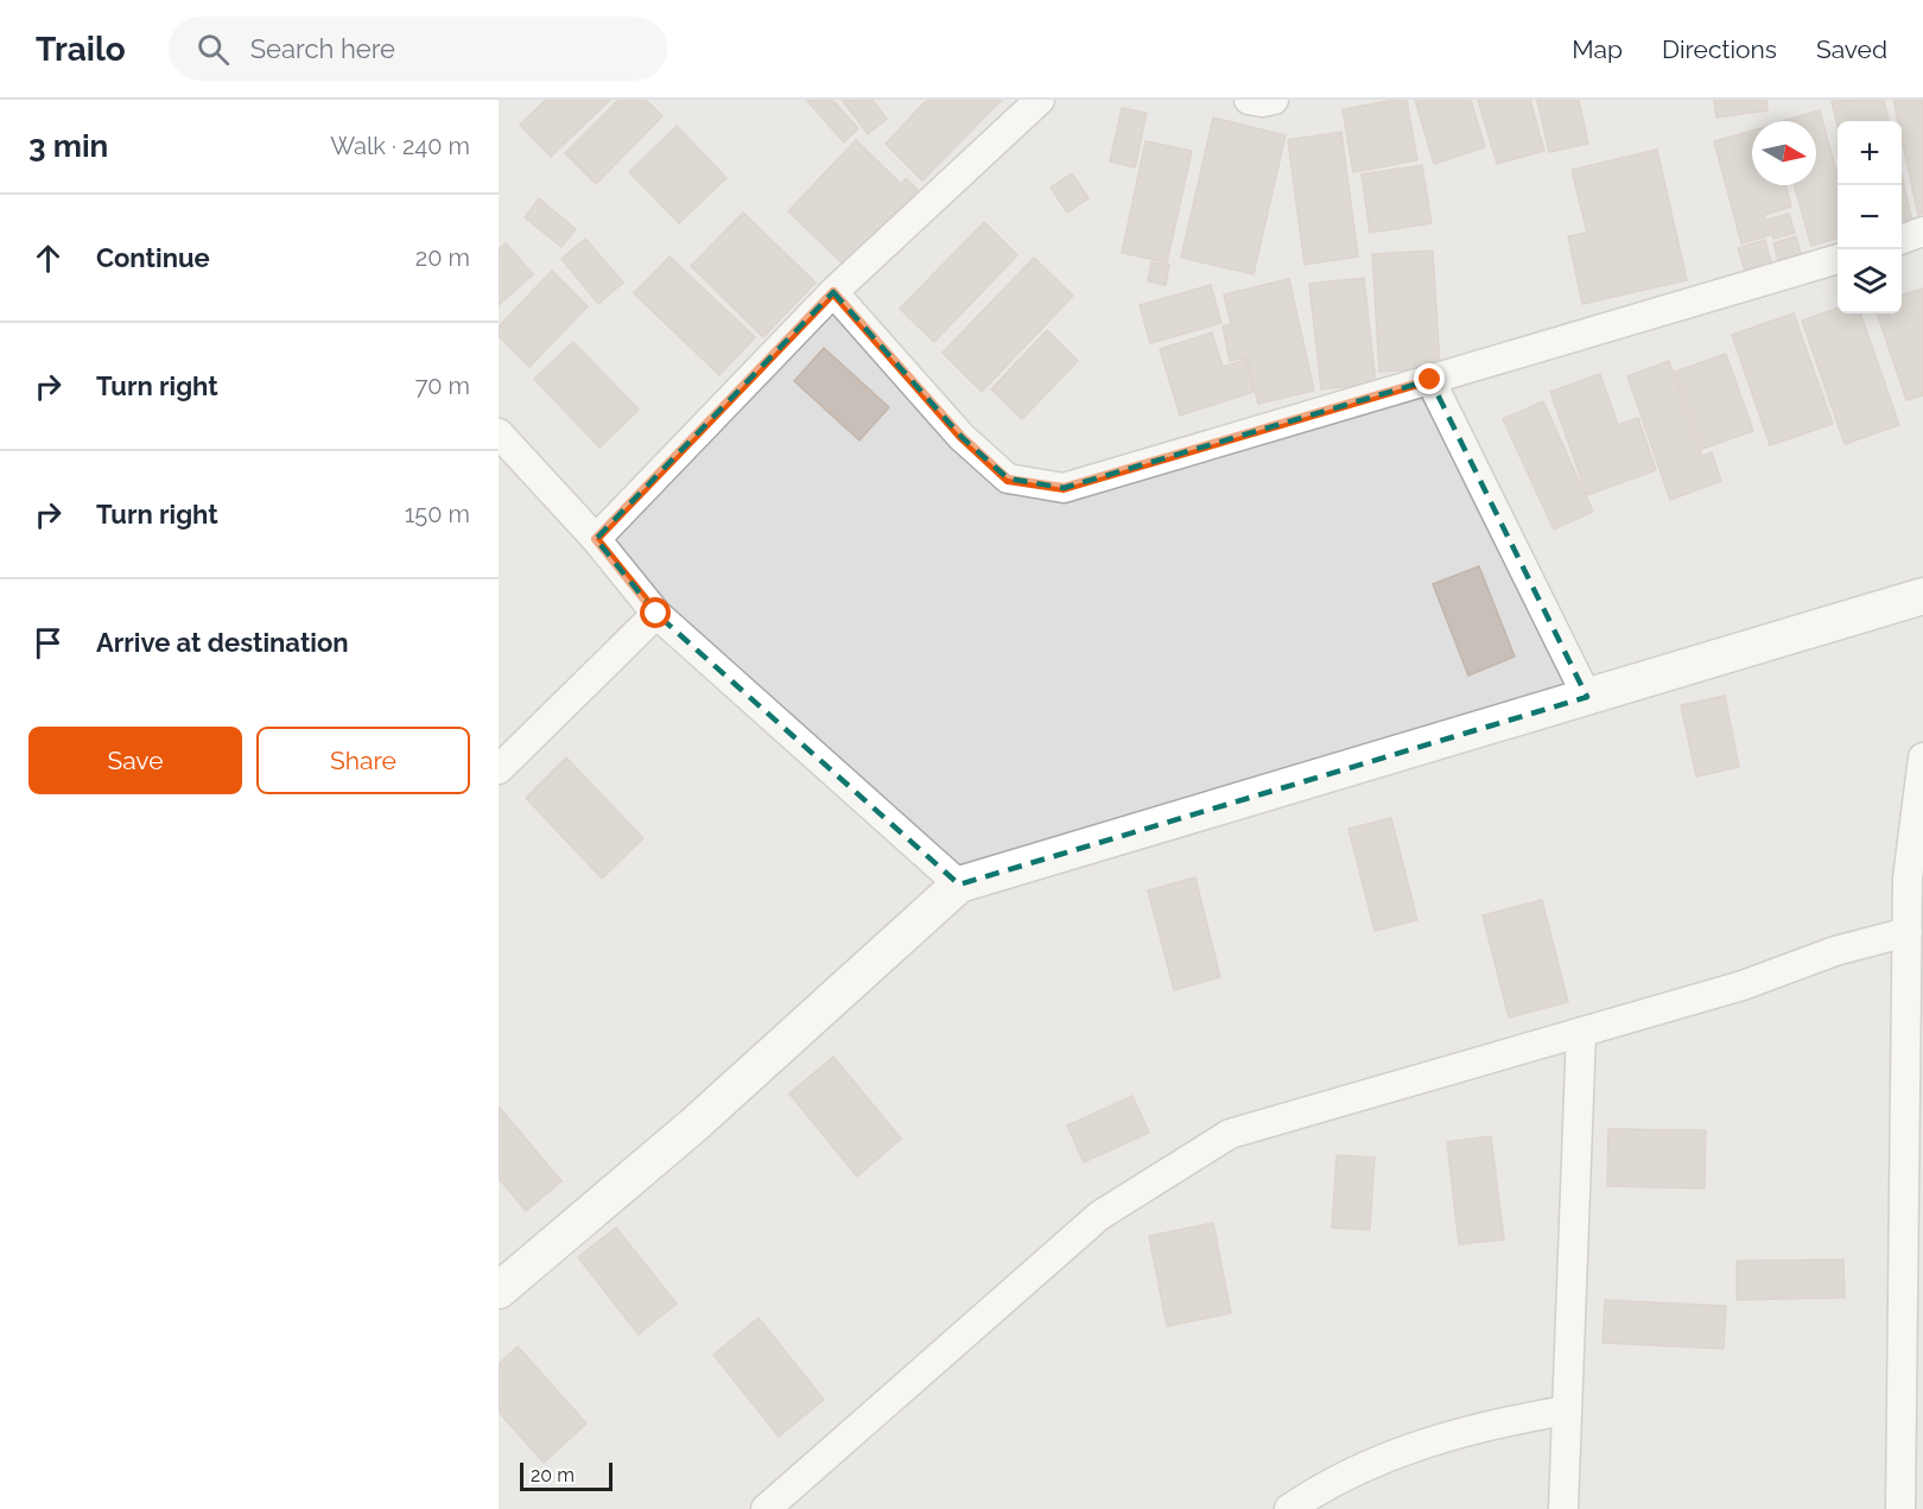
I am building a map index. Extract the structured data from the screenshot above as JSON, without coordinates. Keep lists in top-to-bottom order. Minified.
{"scale_bar":"20 m","north":"right","page":{"header":"Trailo","search":"Search here","nav":["Map","Directions","Saved"],"heading":["3 min","Walk · 240 m"],"map_buttons":["+","−"],"list":[["Continue","20 m"],["Turn right","70 m"],["Turn right","150 m"],"Arrive at destination"],"buttons":["Save","Share"],"scale":"20 m"}}
